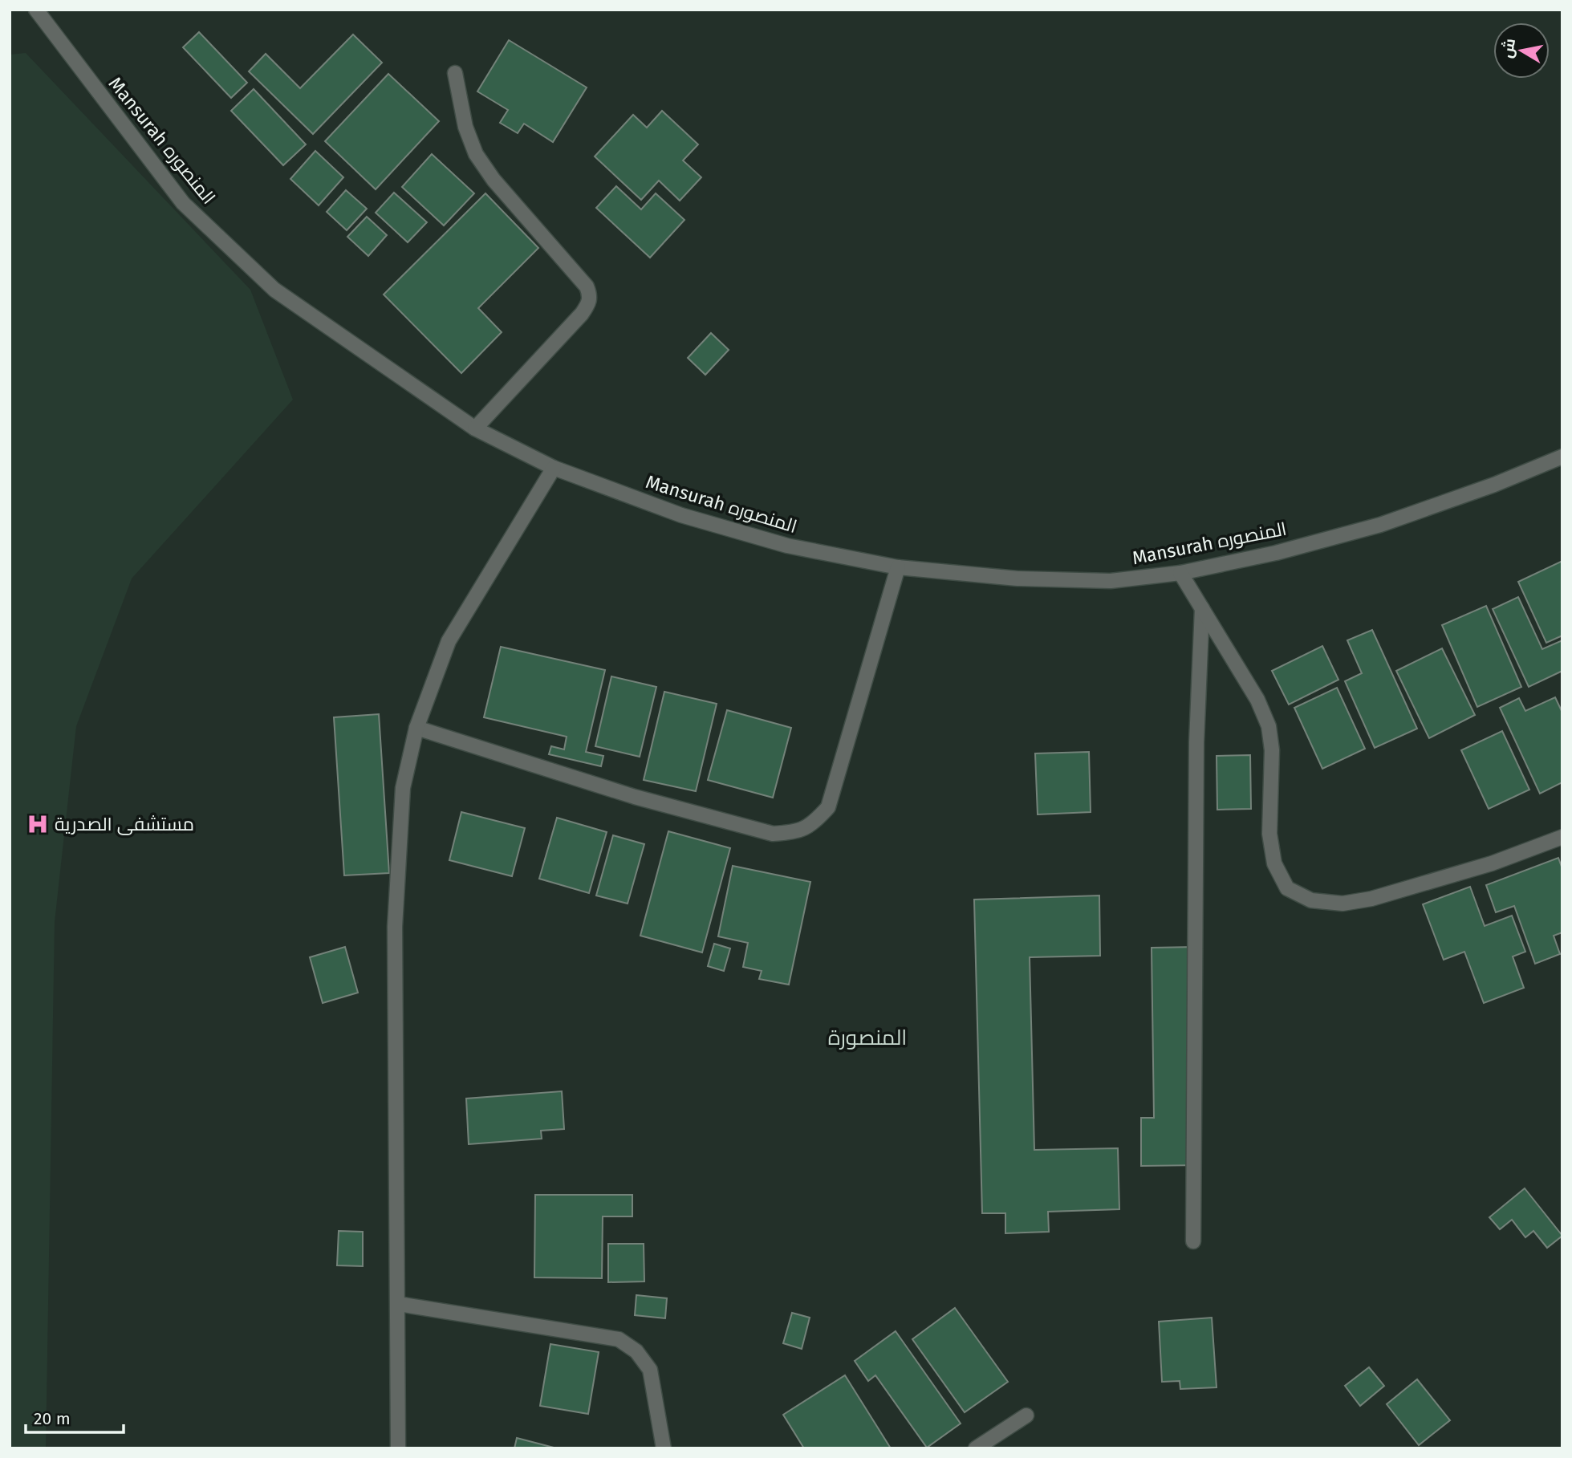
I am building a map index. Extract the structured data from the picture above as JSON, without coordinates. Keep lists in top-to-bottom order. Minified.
{"streets":{"street":["Mansurah المنصوره"]},"districts":["المنصورة"],"places":{"hospital":["مستشفى الصدرية"]},"scale_bar":"20 m","north":"left"}
